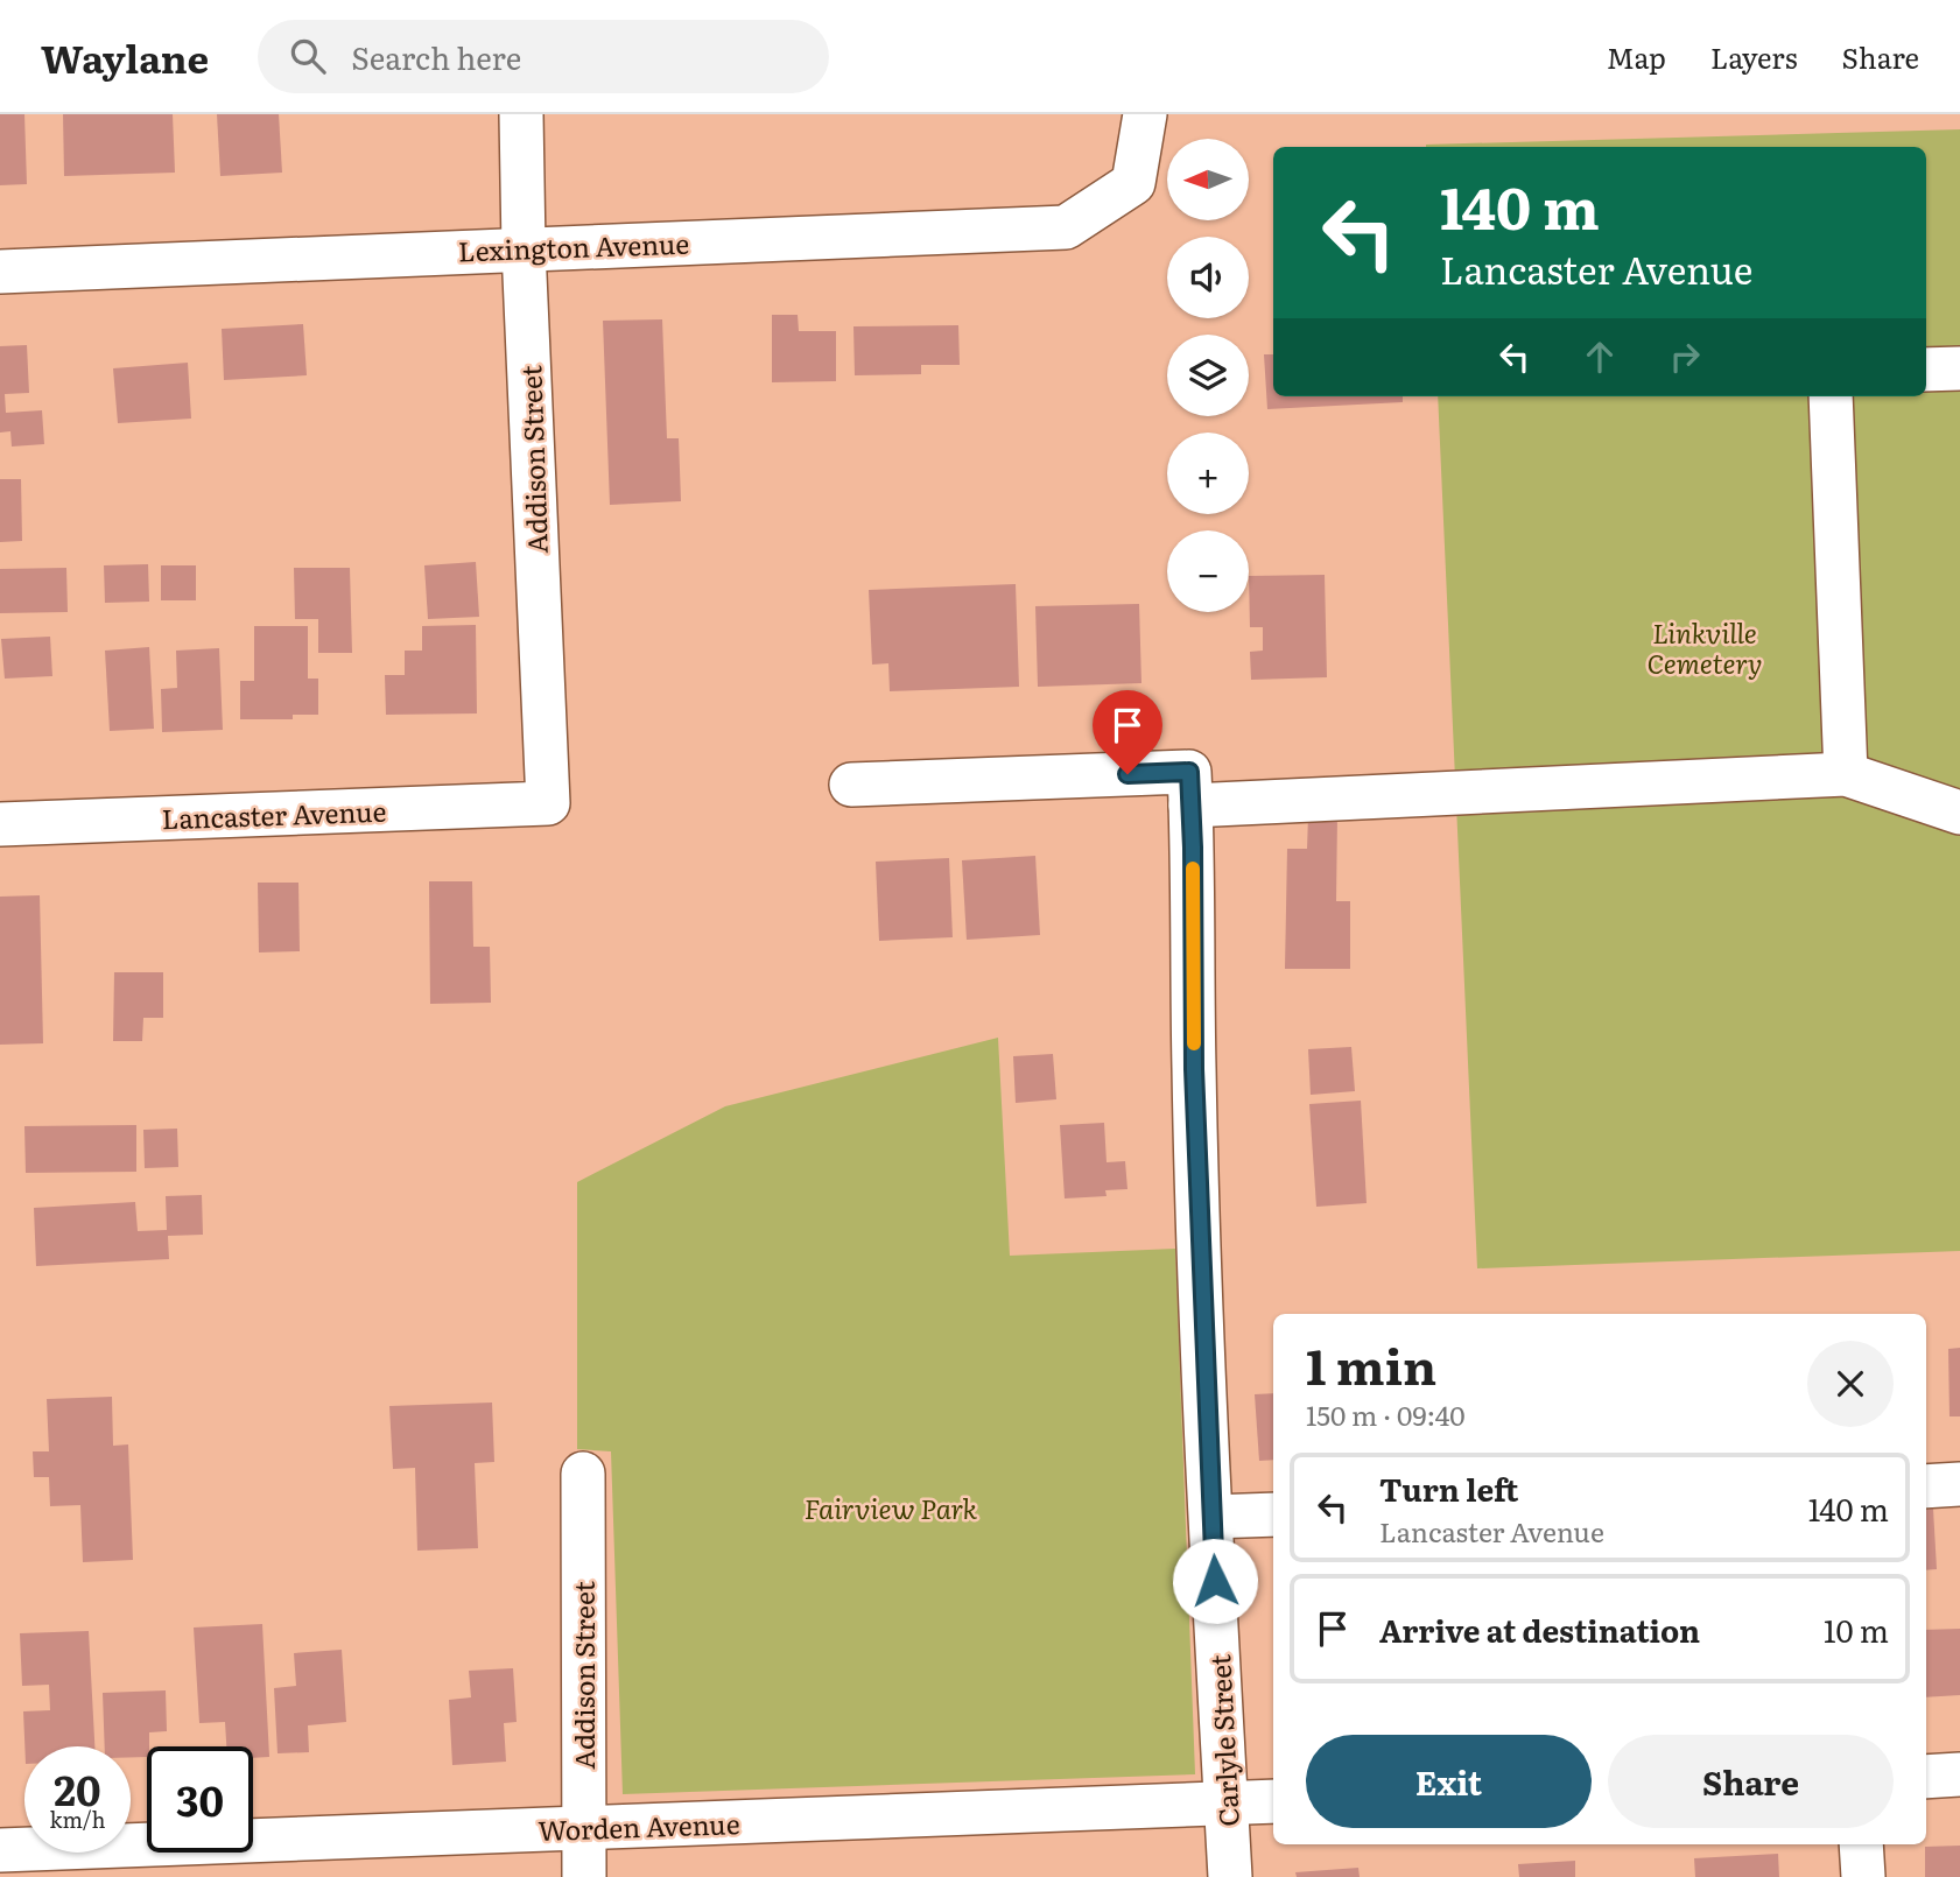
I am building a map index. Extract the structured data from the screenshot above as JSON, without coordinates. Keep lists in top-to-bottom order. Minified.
{"streets":{"street":["Lexington Avenue","Addison Street","Lancaster Avenue","Carlyle Street","Worden Avenue"]},"crossings":[["Lexington Avenue","Addison Street"],["Addison Street","Lancaster Avenue"],["Addison Street","Worden Avenue"],["Carlyle Street","Worden Avenue"]],"parks":["Linkville Cemetery","Fairview Park"],"north":"left","page":{"header":"Waylane","search":"Search here","nav":["Map","Layers","Share"],"map_buttons":["+","−"],"turn":["140 m","Lancaster Avenue"],"heading":["1 min","150 m · 09:40"],"list":[{"name":"Turn left","note":"Lancaster Avenue","value":"140 m"},{"name":"Arrive at destination","value":"10 m"}],"buttons":["Exit","Share"],"speed":"20 km/h","limit":"30"}}
